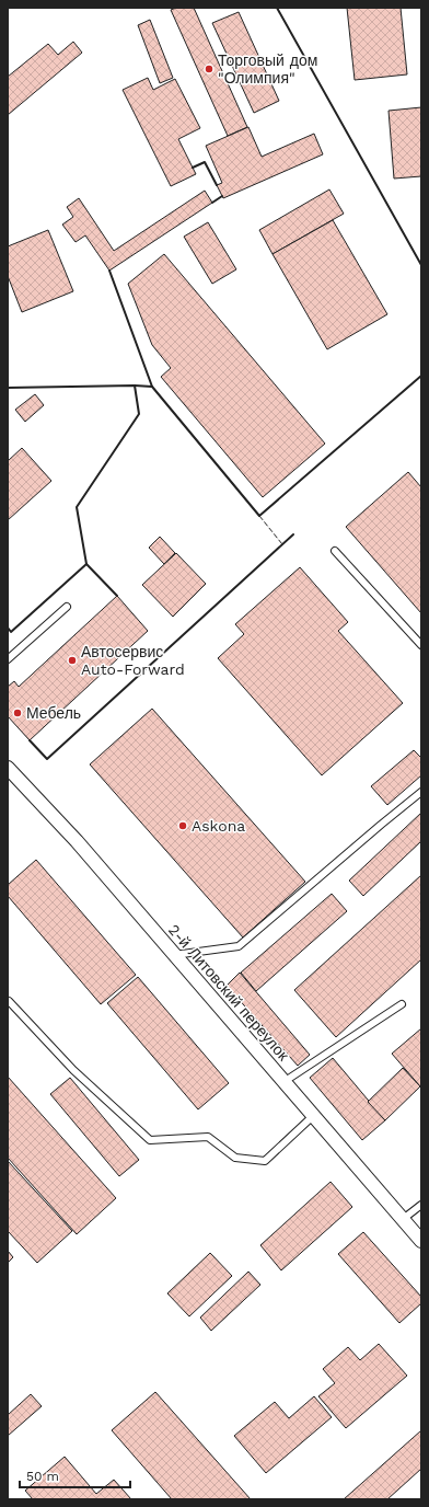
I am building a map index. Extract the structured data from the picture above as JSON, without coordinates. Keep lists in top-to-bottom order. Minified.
{"streets":{"street":["2-й Литовский переулок"]},"places":["Торговый дом \"Олимпия\"","Автосервис Auto-Forward","Мебель","Askona"],"scale_bar":"50 m"}
